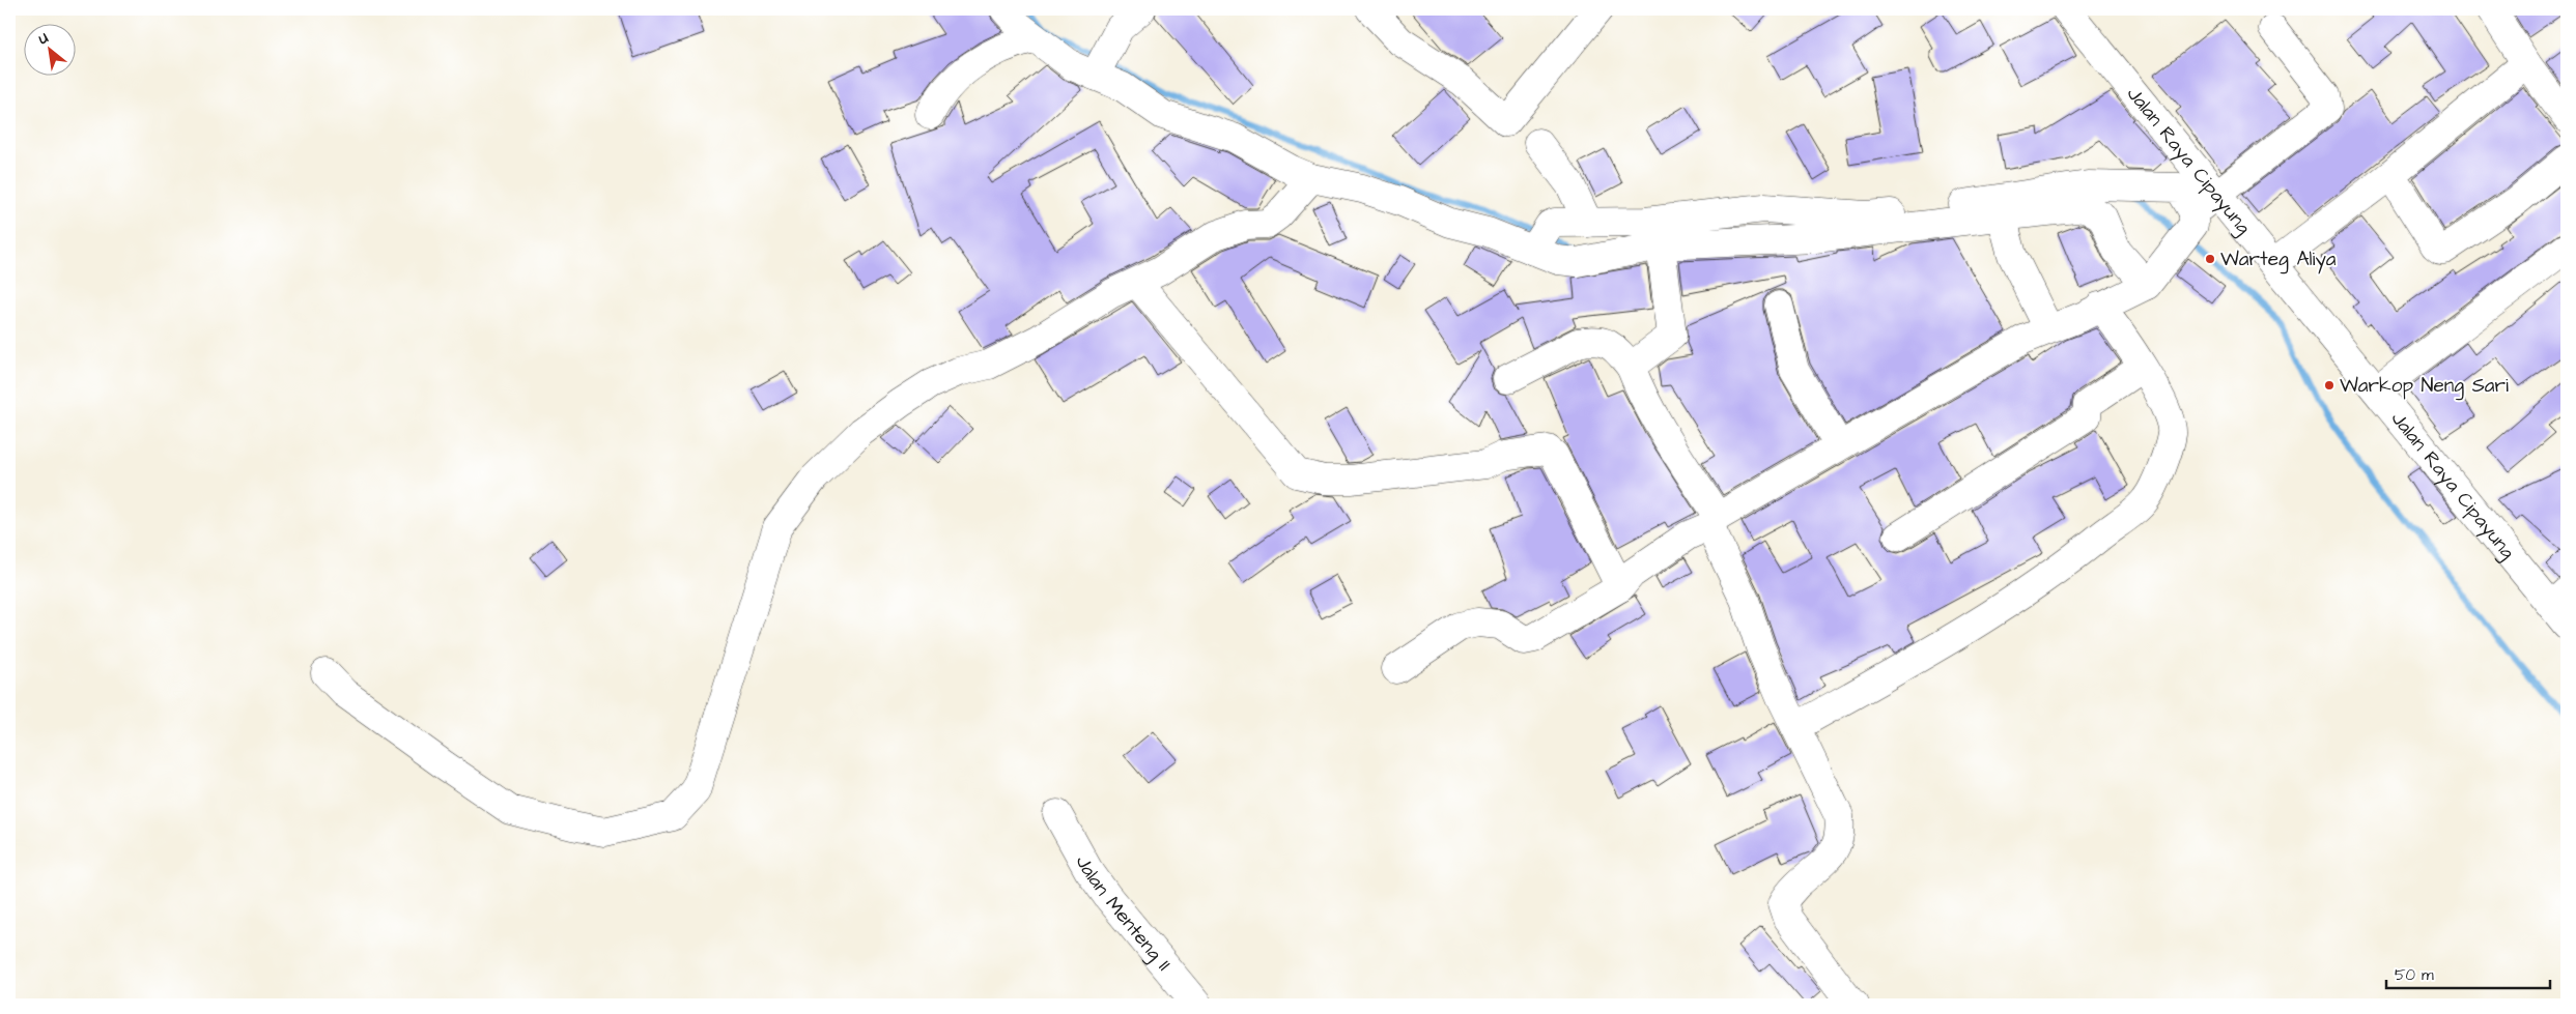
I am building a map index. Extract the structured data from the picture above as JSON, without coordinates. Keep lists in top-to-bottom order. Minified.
{"streets":{"street":["Jalan Raya Cipayung","Jalan Menteng II"]},"places":["Warteg Aliya","Warkop Neng Sari"],"scale_bar":"50 m","north":"top left"}
